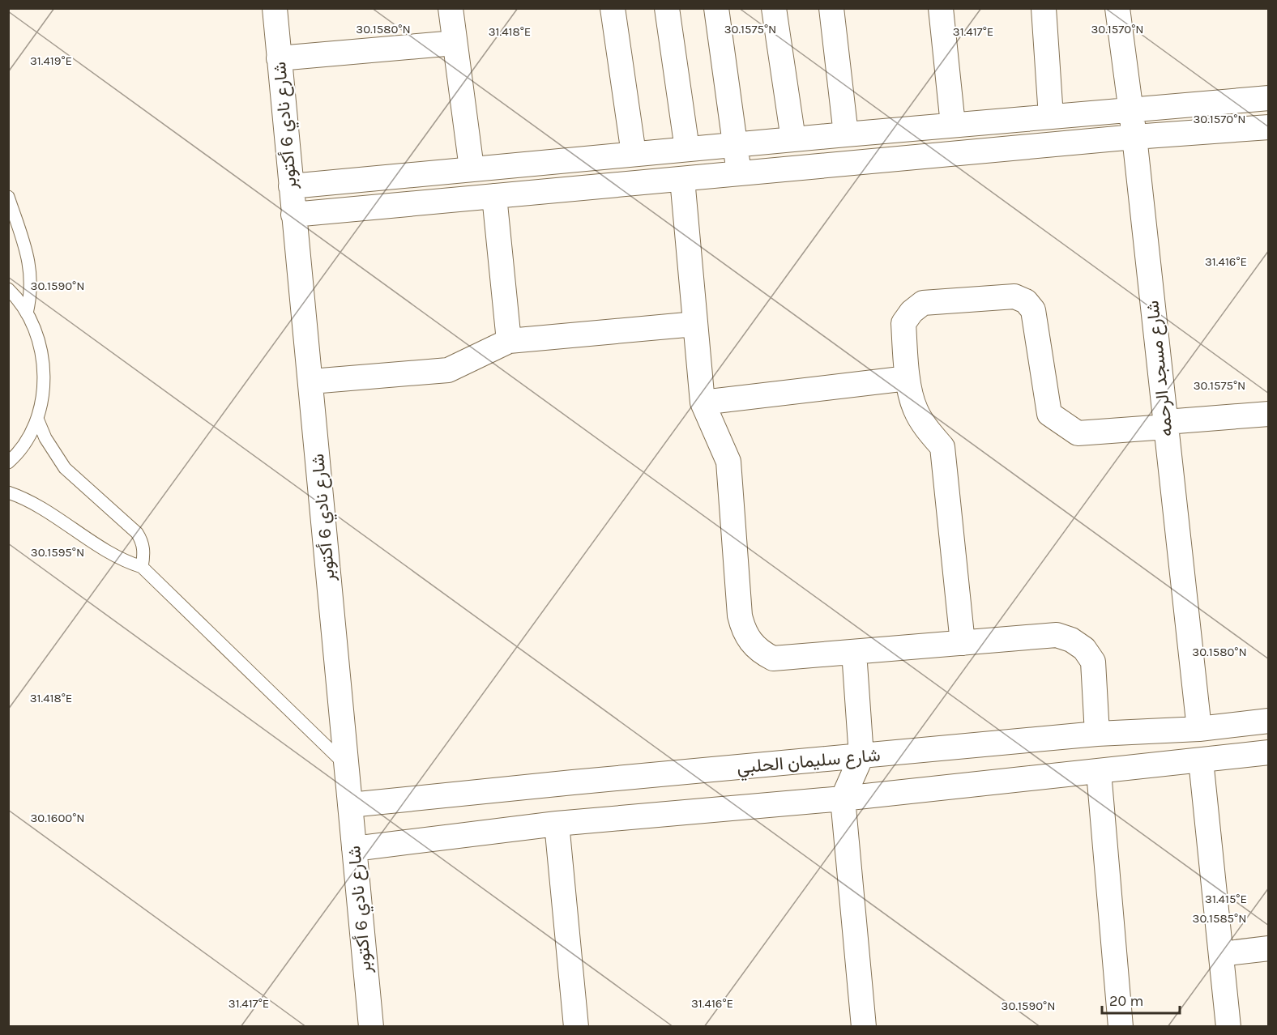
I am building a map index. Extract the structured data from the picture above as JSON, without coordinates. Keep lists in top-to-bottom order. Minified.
{"streets":{"street":["شارع نادي 6 أكتوبر","شارع مسجد الرحمه","شارع سليمان الحلبي"]},"crossings":[["شارع نادي 6 أكتوبر","شارع سليمان الحلبي"],["شارع مسجد الرحمه","شارع سليمان الحلبي"]],"scale_bar":"20 m","coordinates":["30.1570°N","30.1580°N","30.1575°N","31.418°E","31.417°E","31.419°E","31.416°E","30.1590°N","30.1595°N","30.1600°N","31.415°E","30.1585°N"]}
